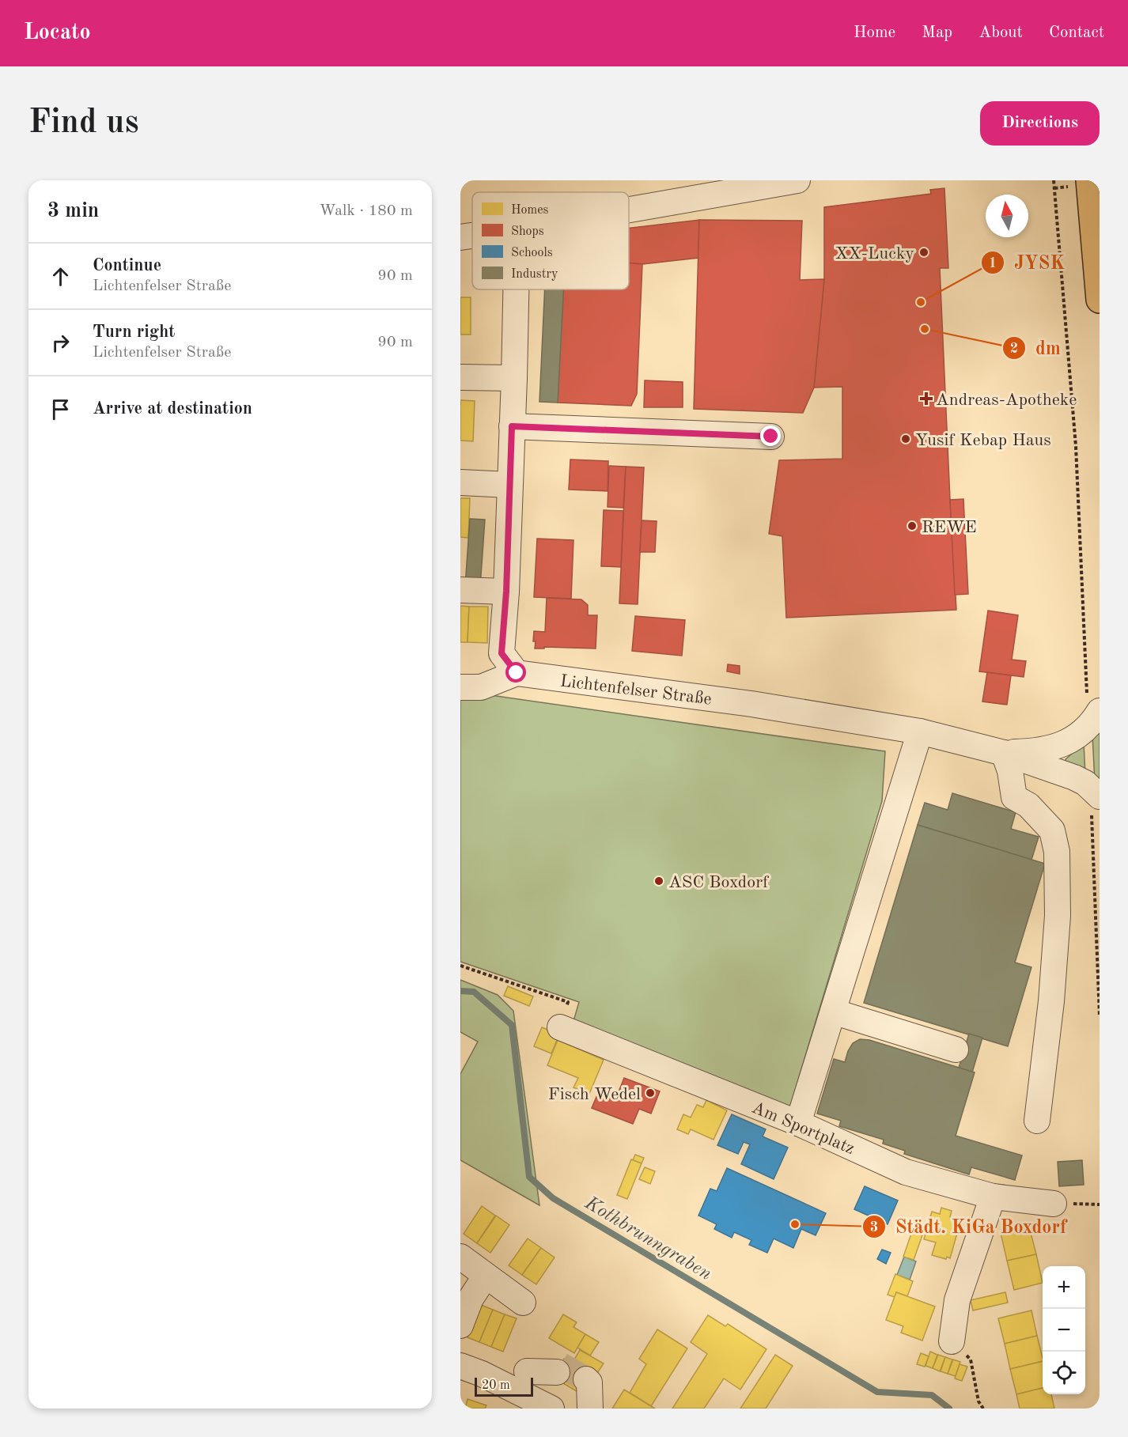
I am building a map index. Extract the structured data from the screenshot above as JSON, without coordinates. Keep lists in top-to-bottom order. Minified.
{"streets":{"street":["Lichtenfelser Straße","Am Sportplatz"]},"water":["Kothbrunngraben"],"places":{"other":["XX-Lucky","JYSK","dm","Yusif Kebap Haus","REWE","ASC Boxdorf","Fisch Wedel","Städt. KiGa Boxdorf"],"health":["Andreas-Apotheke"]},"legend":["Homes","Shops","Schools","Industry"],"scale_bar":"20 m","north":"top","page":{"header":"Locato","nav":["Home","Map","About","Contact"],"buttons":"Directions","title":"Find us","heading":["3 min","Walk · 180 m"],"list":[["Continue","Lichtenfelser Straße","90 m"],["Turn right","Lichtenfelser Straße","90 m"],"Arrive at destination"],"map_buttons":["+","−"],"scale":"20 m"}}
